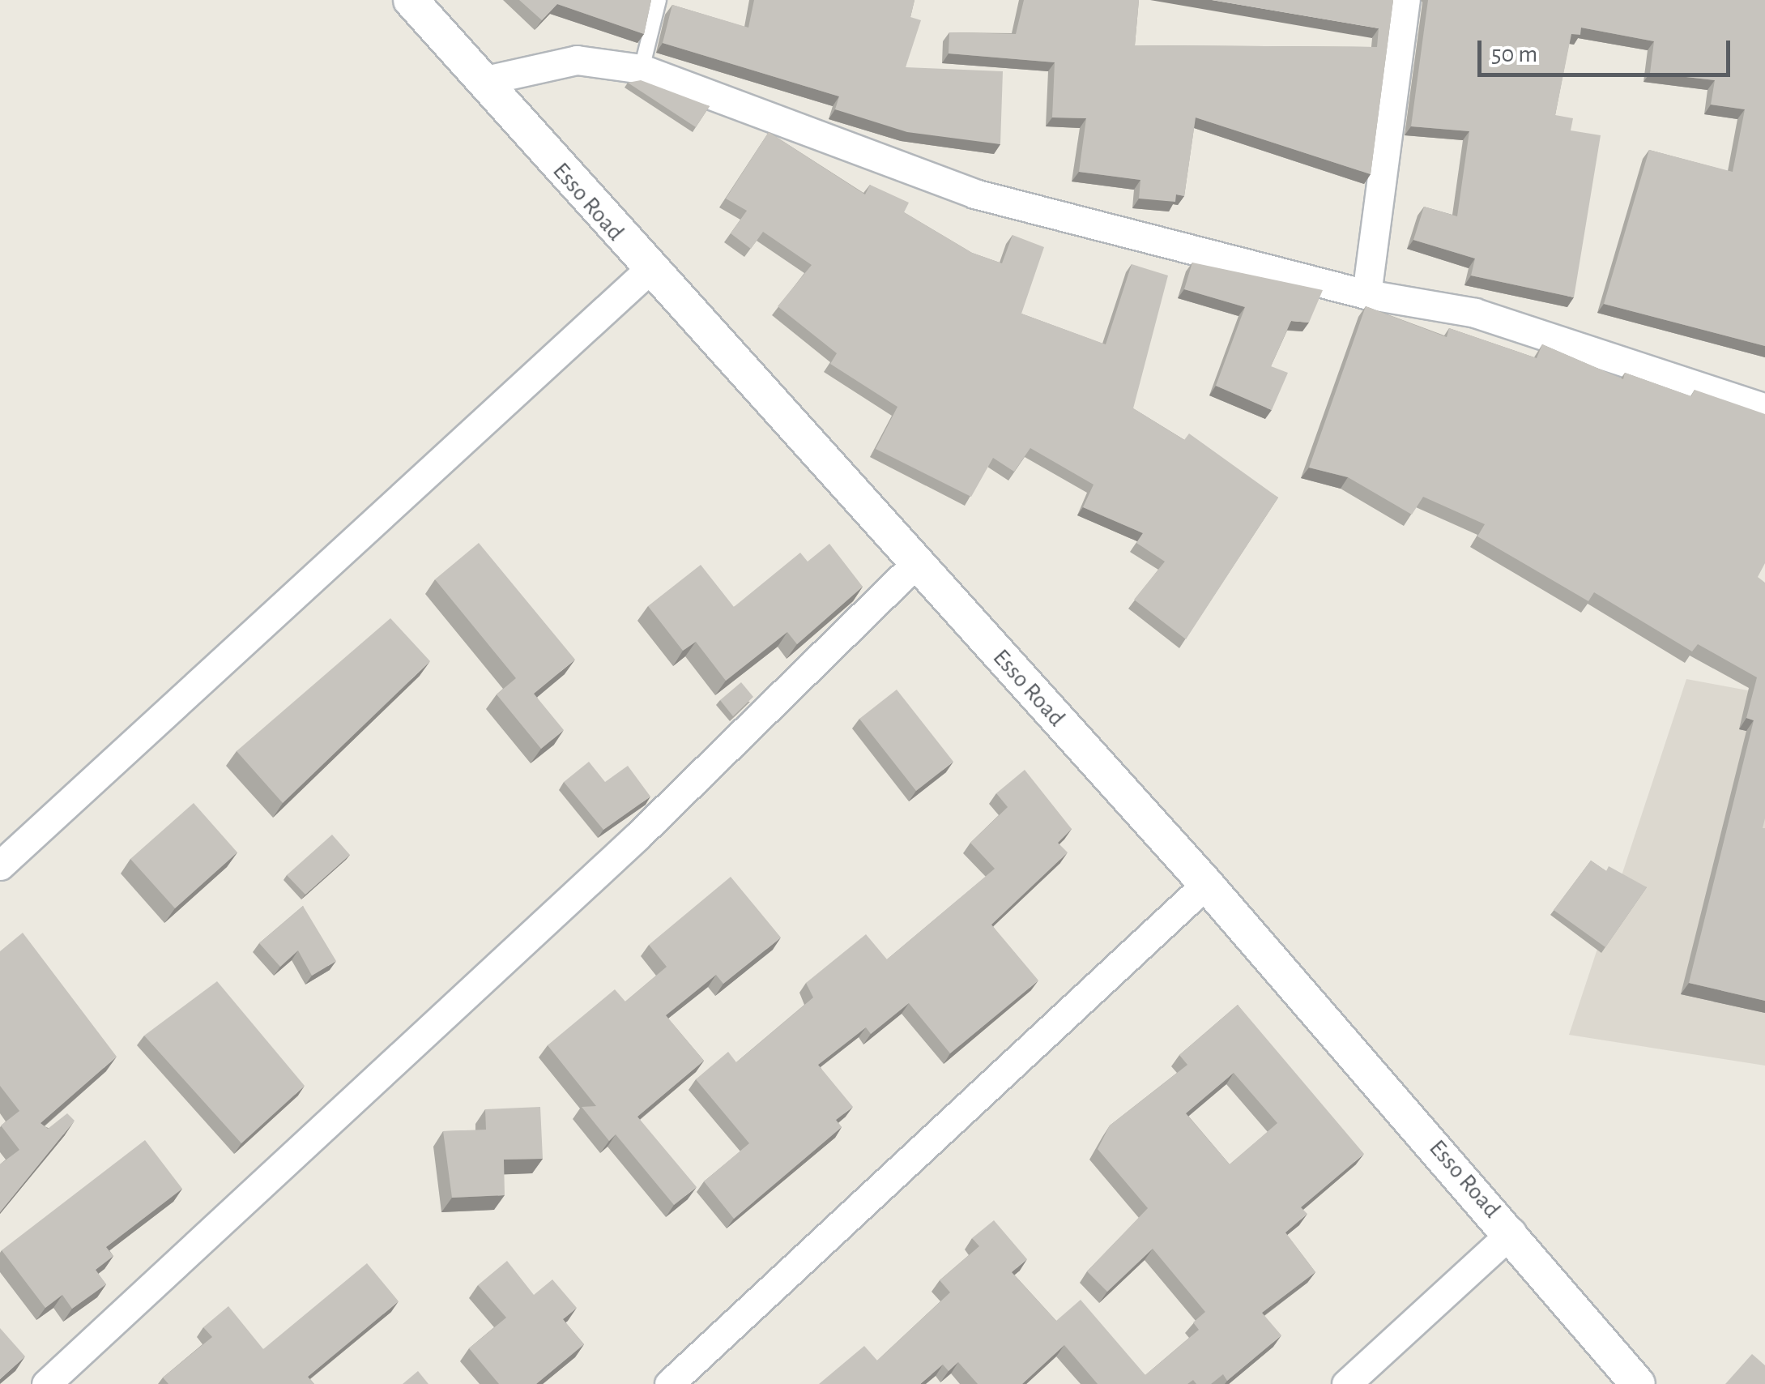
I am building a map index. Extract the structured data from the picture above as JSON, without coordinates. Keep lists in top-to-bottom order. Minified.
{"streets":{"street":["Esso Road"]},"scale_bar":"50 m"}
